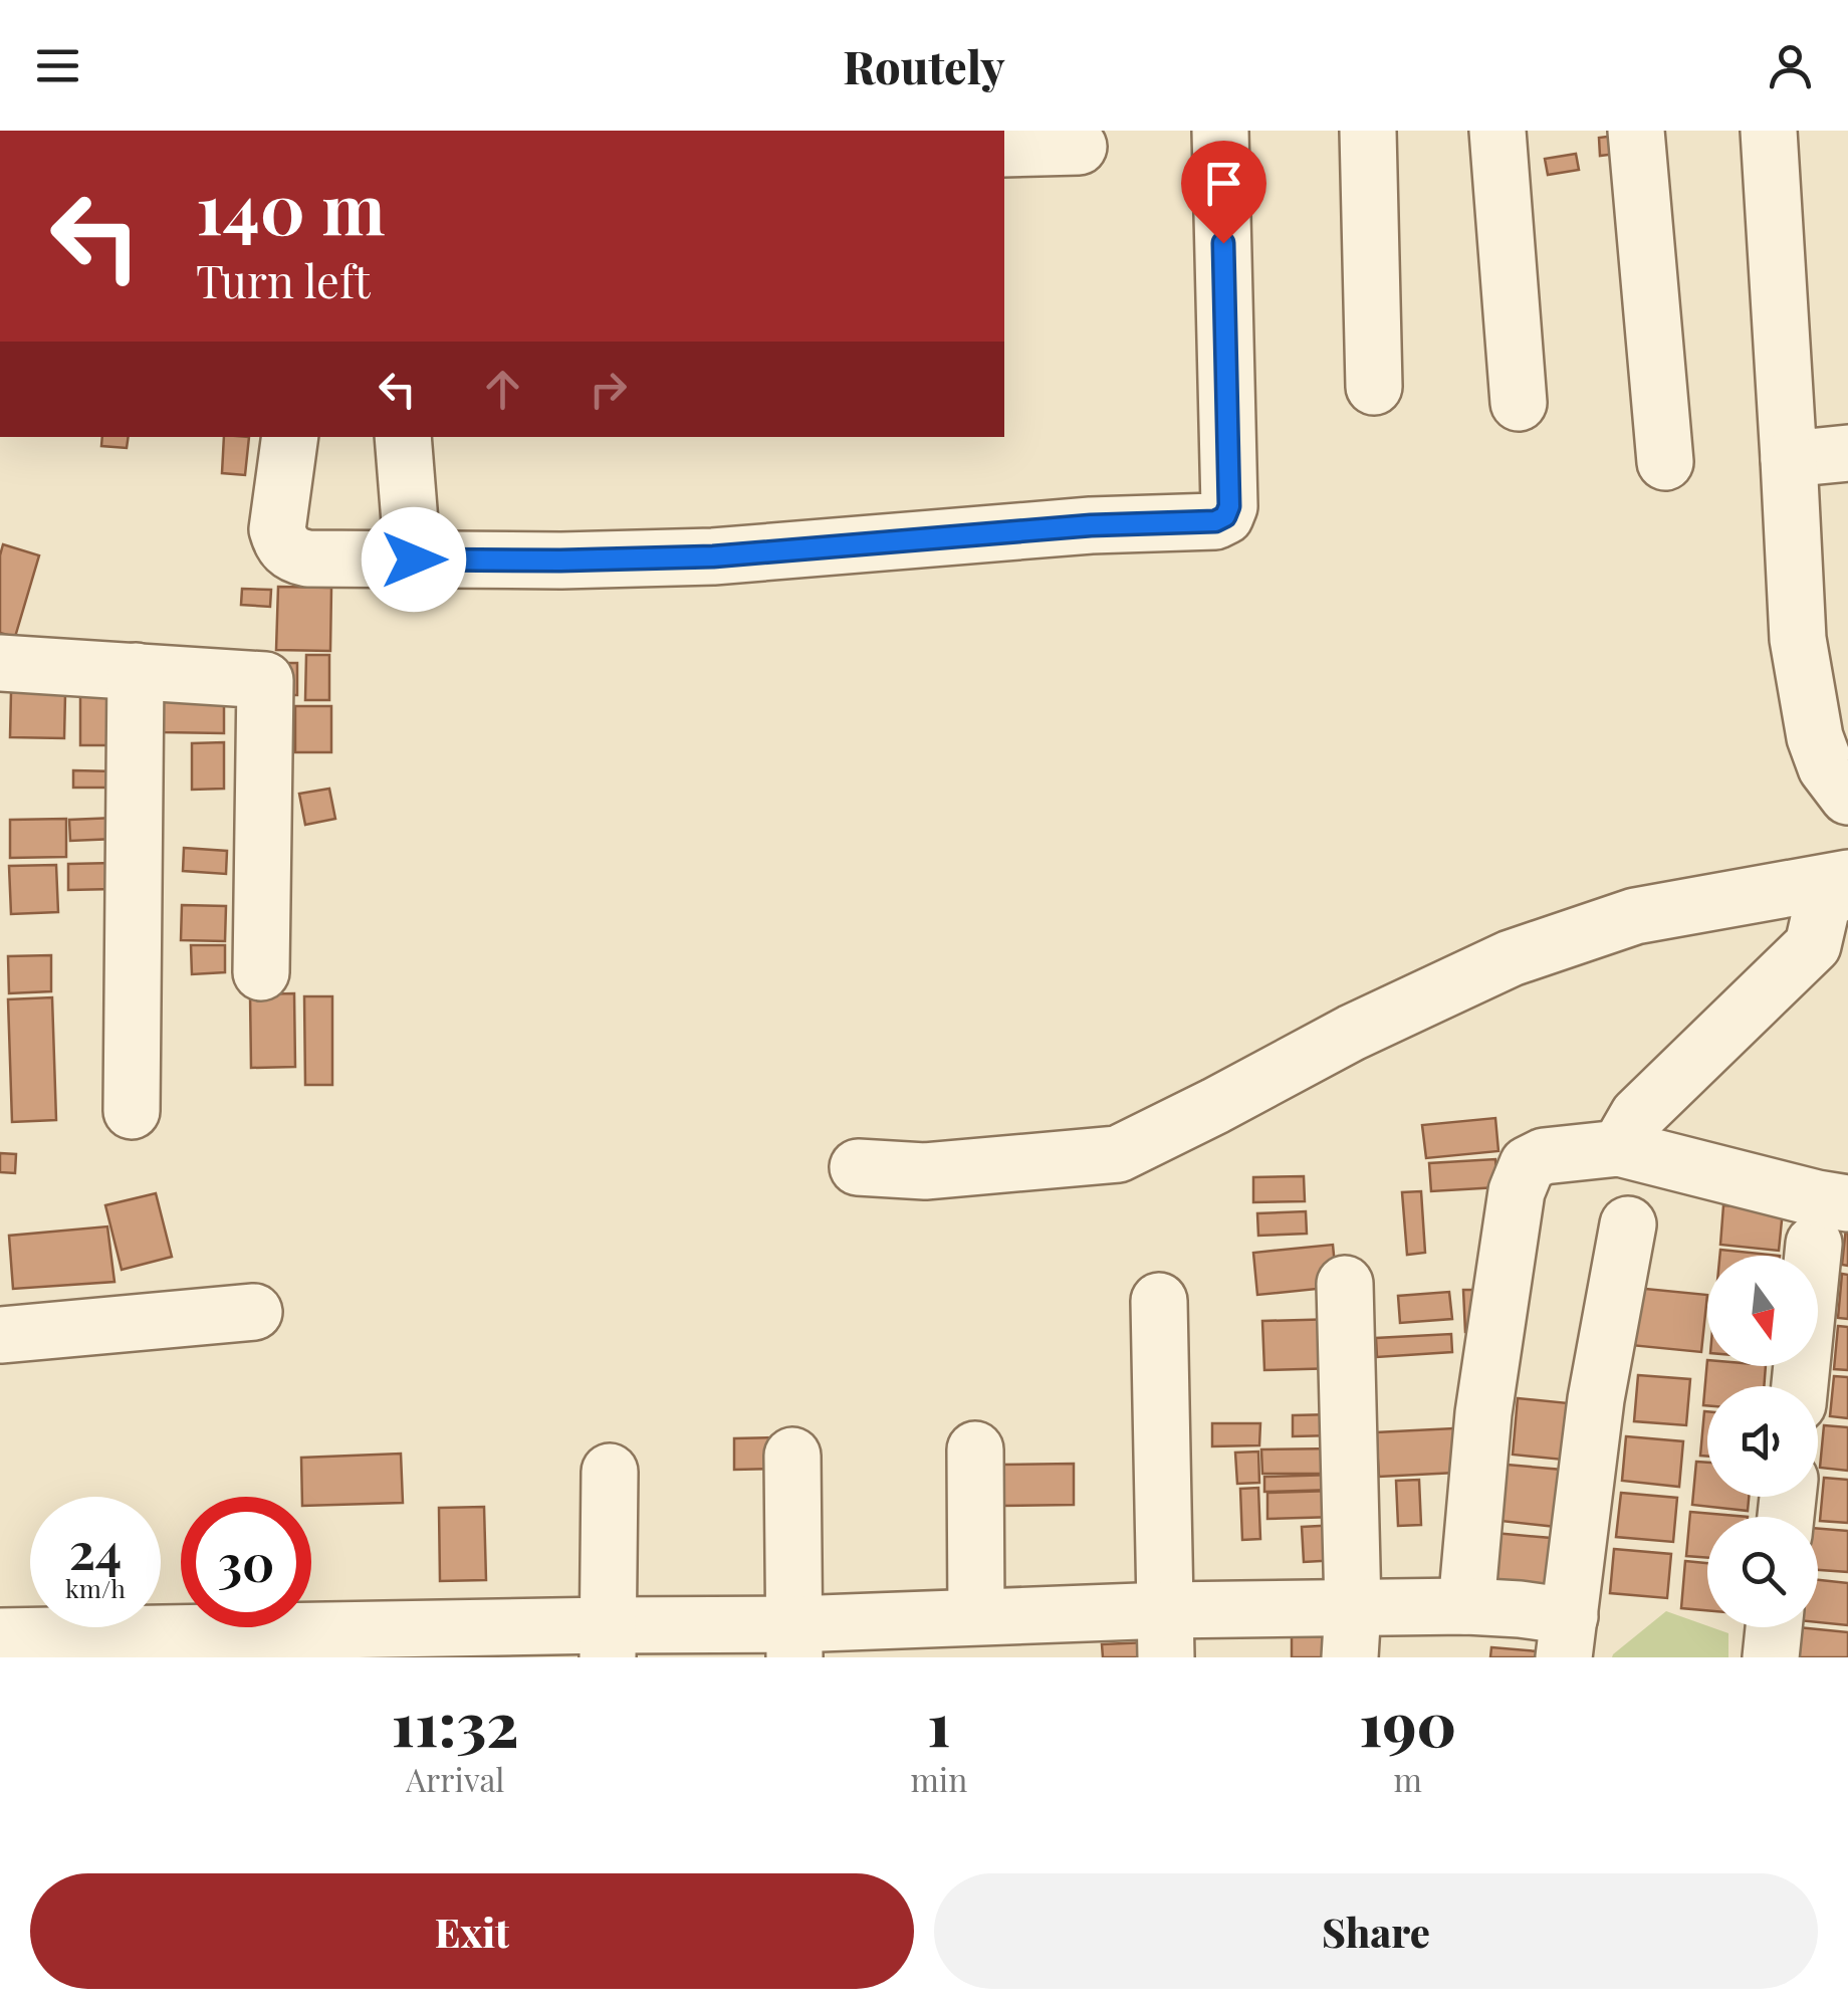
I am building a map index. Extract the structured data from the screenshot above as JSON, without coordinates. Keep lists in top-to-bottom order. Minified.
{"north":"bottom","page":{"header":"Routely","turn":["140 m","Turn left"],"speed":"24 km/h","limit":"30","eta":["11:32","Arrival","1","min","190","m"],"buttons":["Exit","Share"]}}
